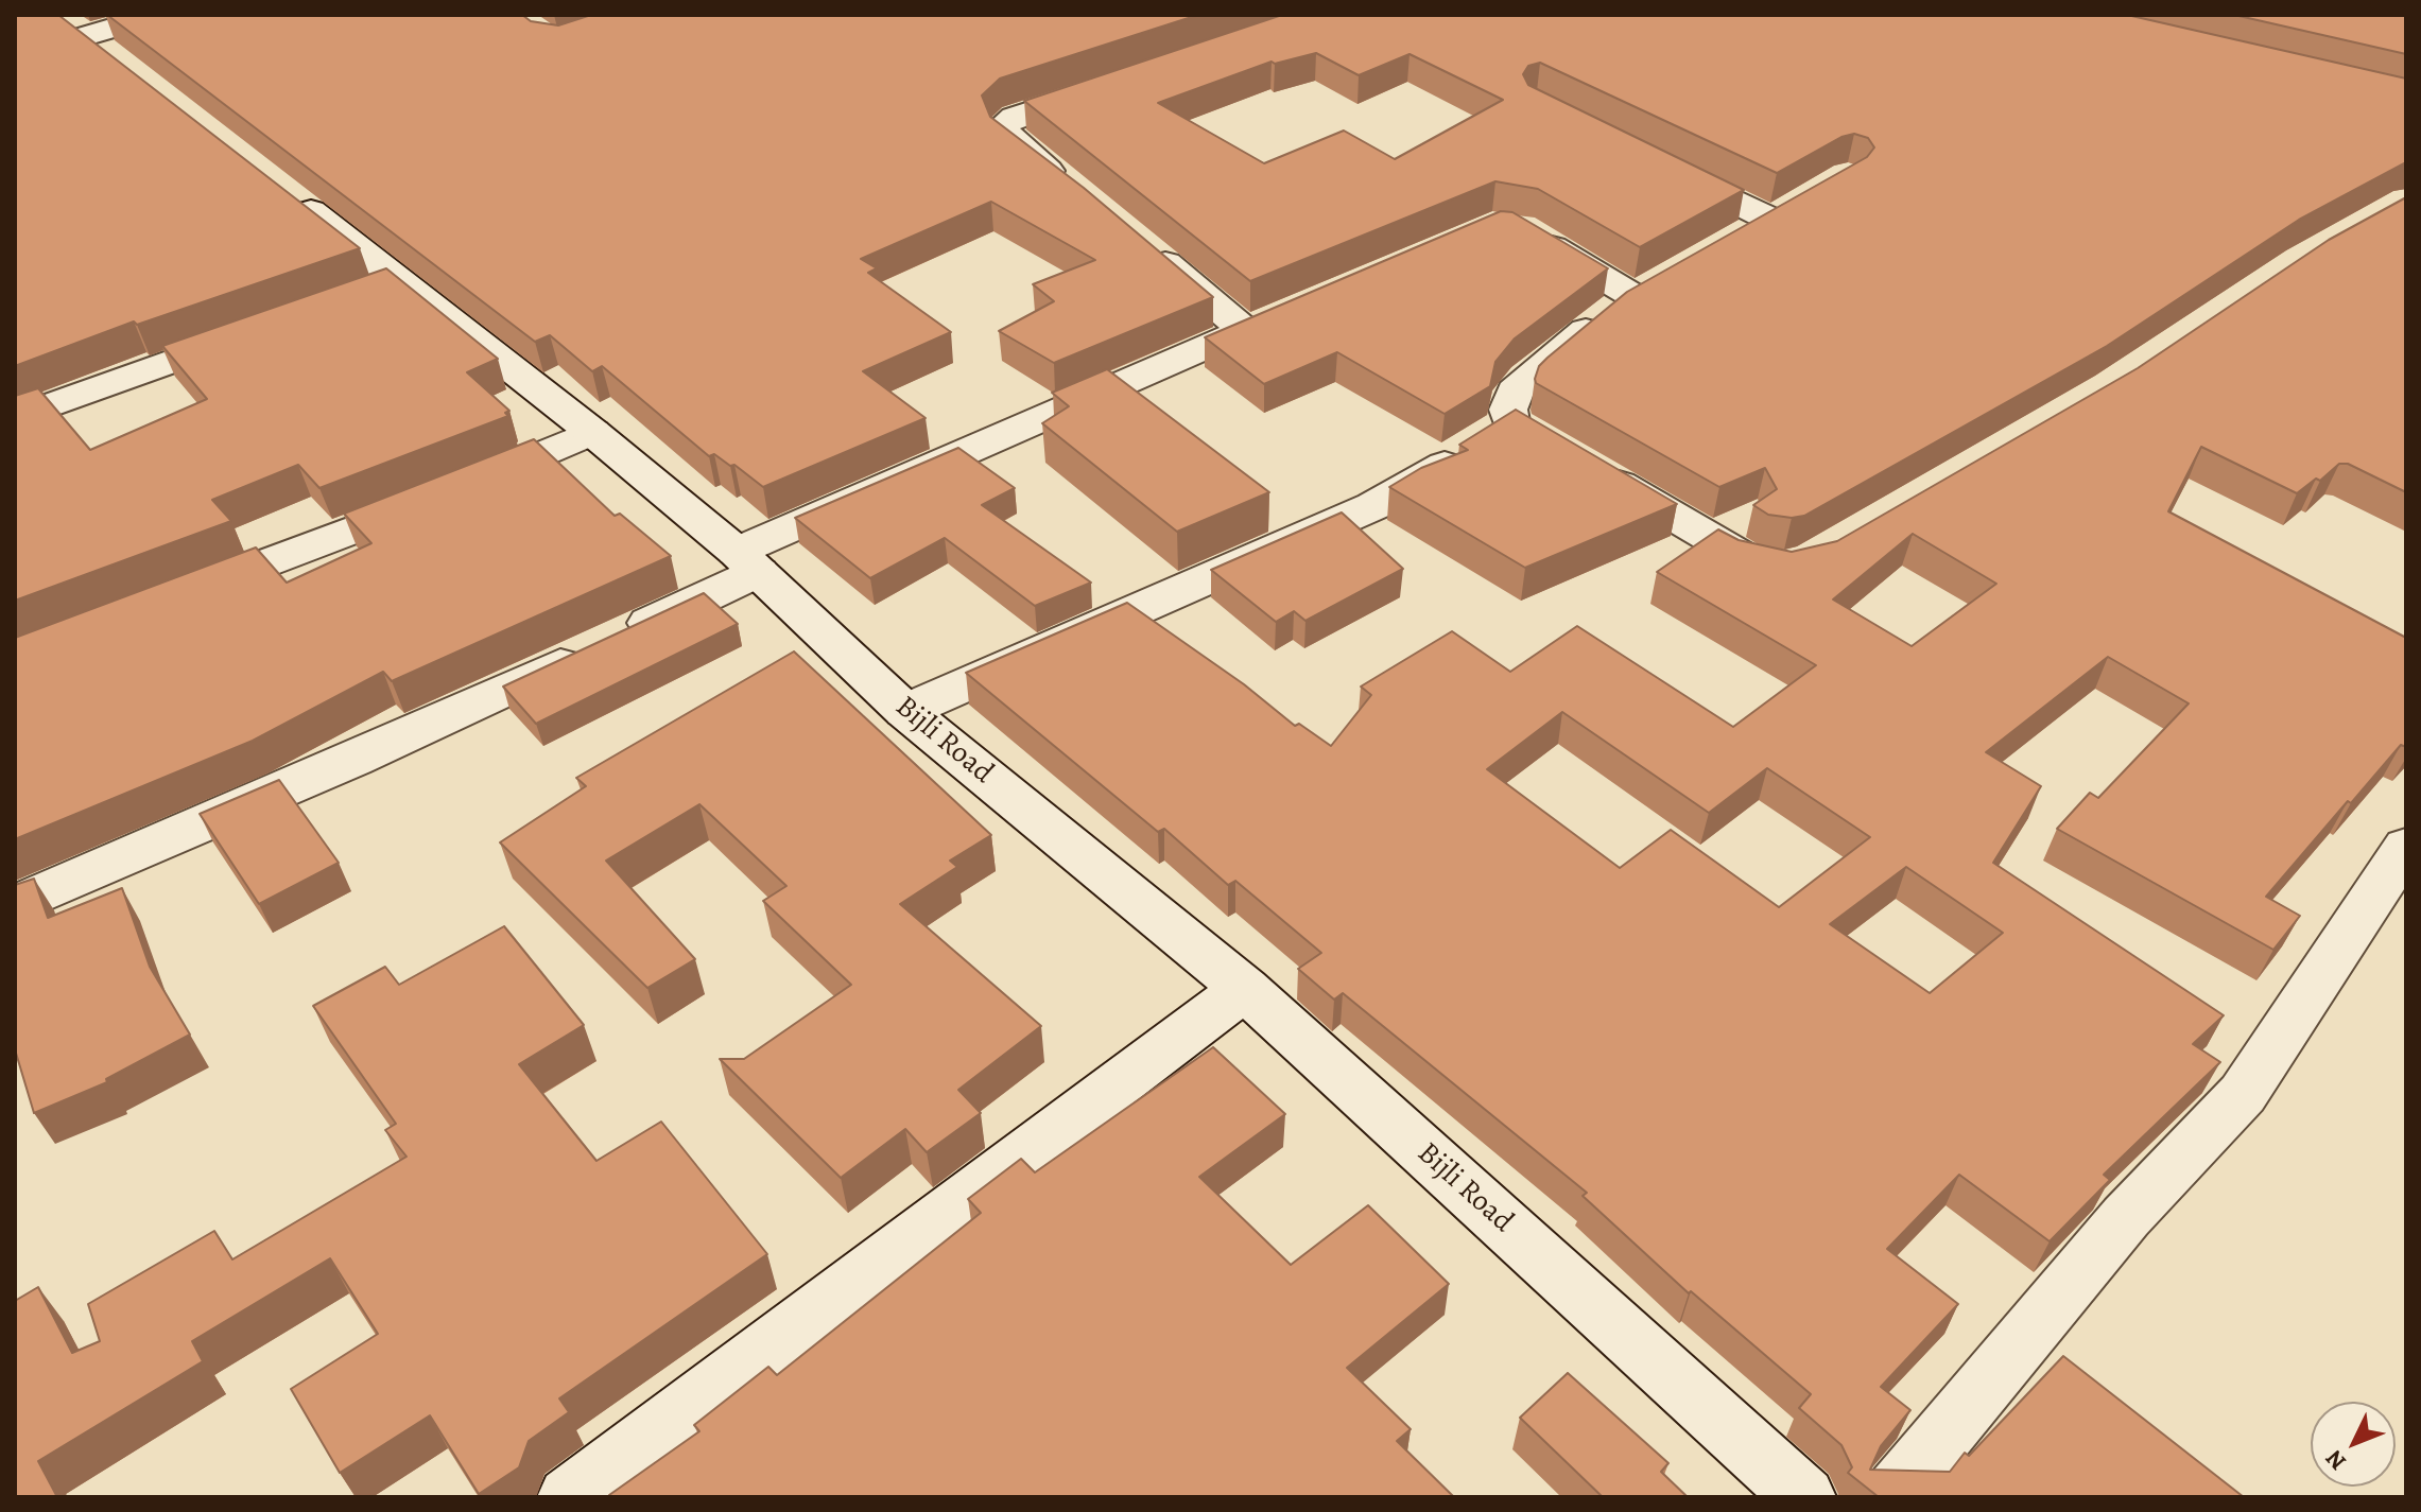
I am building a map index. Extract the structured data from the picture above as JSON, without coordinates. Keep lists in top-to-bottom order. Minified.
{"streets":{"street":["Bijli Road"]},"north":"bottom left"}
